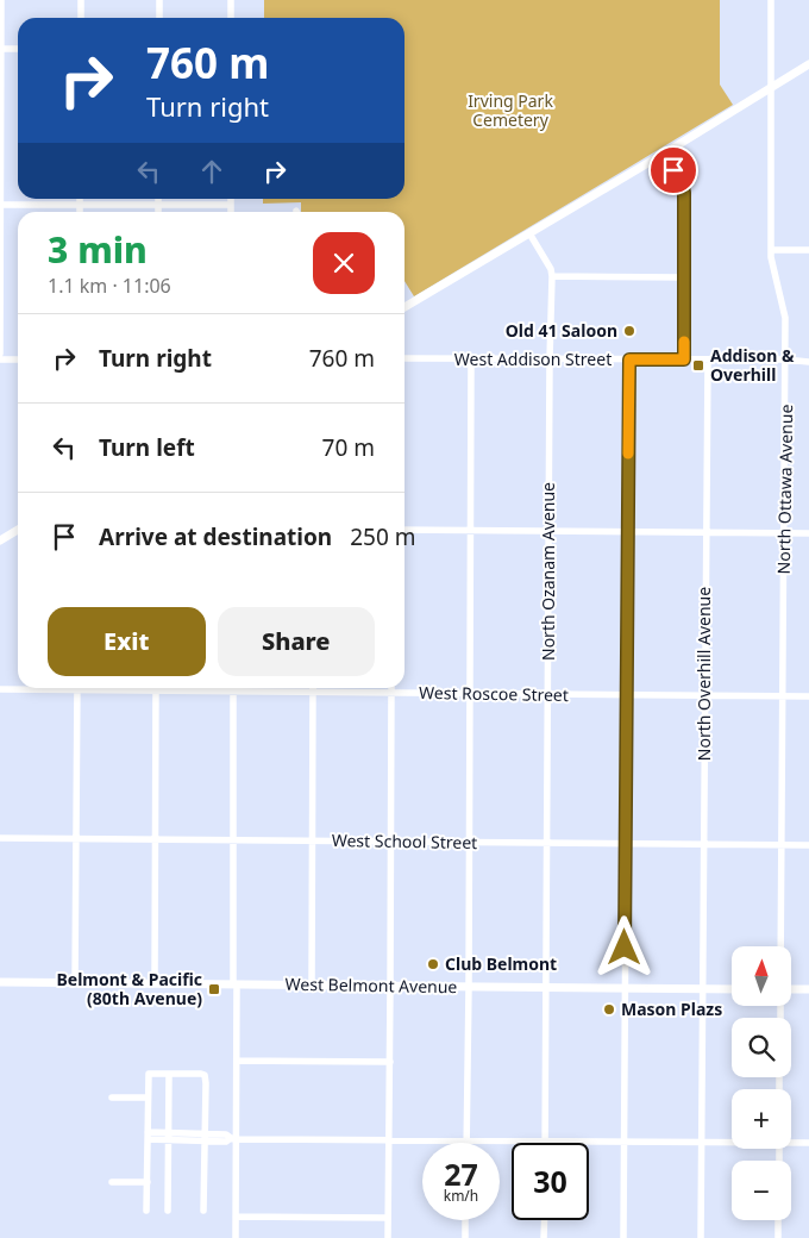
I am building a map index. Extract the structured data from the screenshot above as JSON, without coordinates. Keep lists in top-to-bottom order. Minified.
{"streets":{"main road":["West Belmont Avenue"],"street":["West Addison Street","North Ottawa Avenue","North Ozanam Avenue","North Overhill Avenue","West Roscoe Street","West School Street"]},"crossings":[["West Addison Street","North Ottawa Avenue"],["West Addison Street","North Ozanam Avenue"],["West Addison Street","North Overhill Avenue"],["North Ottawa Avenue","West Roscoe Street"],["North Ottawa Avenue","West School Street"],["North Ozanam Avenue","West Roscoe Street"],["North Ozanam Avenue","West School Street"],["North Ozanam Avenue","West Belmont Avenue"],["North Overhill Avenue","West Roscoe Street"],["North Overhill Avenue","West School Street"],["North Overhill Avenue","West Belmont Avenue"]],"parks":["Irving Park Cemetery"],"places":{"other":["Old 41 Saloon","Club Belmont","Mason Plazs"],"transit":["Addison & Overhill","Belmont & Pacific (80th Avenue)"]},"north":"top","page":{"turn":["760 m","Turn right"],"heading":["3 min","1.1 km · 11:06"],"list":[{"name":"Turn right","value":"760 m"},{"name":"Turn left","value":"70 m"},{"name":"Arrive at destination","value":"250 m"}],"buttons":["Exit","Share"],"map_buttons":["+","−"],"speed":"27 km/h","limit":"30"}}
